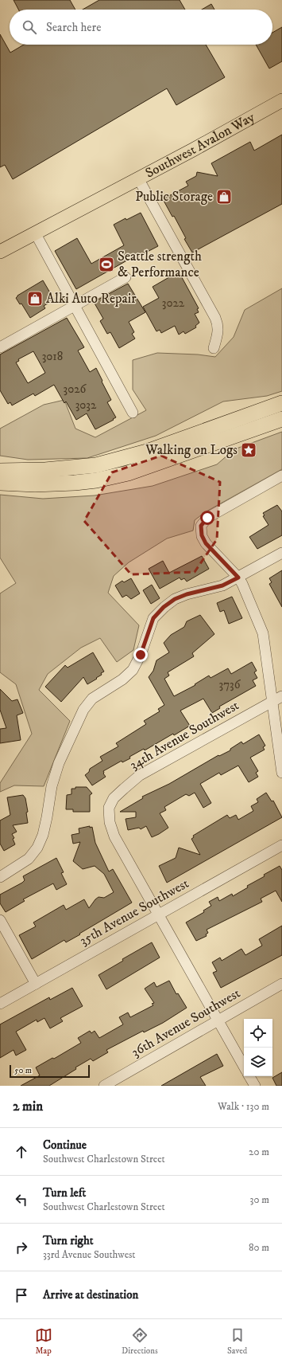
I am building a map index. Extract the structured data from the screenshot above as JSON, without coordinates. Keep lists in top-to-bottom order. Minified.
{"streets":{"main road":["Southwest Avalon Way"],"street":["34th Avenue Southwest","35th Avenue Southwest","36th Avenue Southwest"]},"crossings":[["34th Avenue Southwest","35th Avenue Southwest"]],"places":{"shop":["Public Storage","Alki Auto Repair"],"sports":["Seattle strength & Performance"],"place":["Walking on Logs"]},"house_numbers":["3022","3018","3026","3032","3736"],"scale_bar":"50 m","page":{"search":"Search here","scale":"50 m","heading":["2 min","Walk · 130 m"],"list":[["Continue","Southwest Charlestown Street","20 m"],["Turn left","Southwest Charlestown Street","30 m"],["Turn right","33rd Avenue Southwest","80 m"],"Arrive at destination"],"nav":["Map","Directions","Saved"]}}
